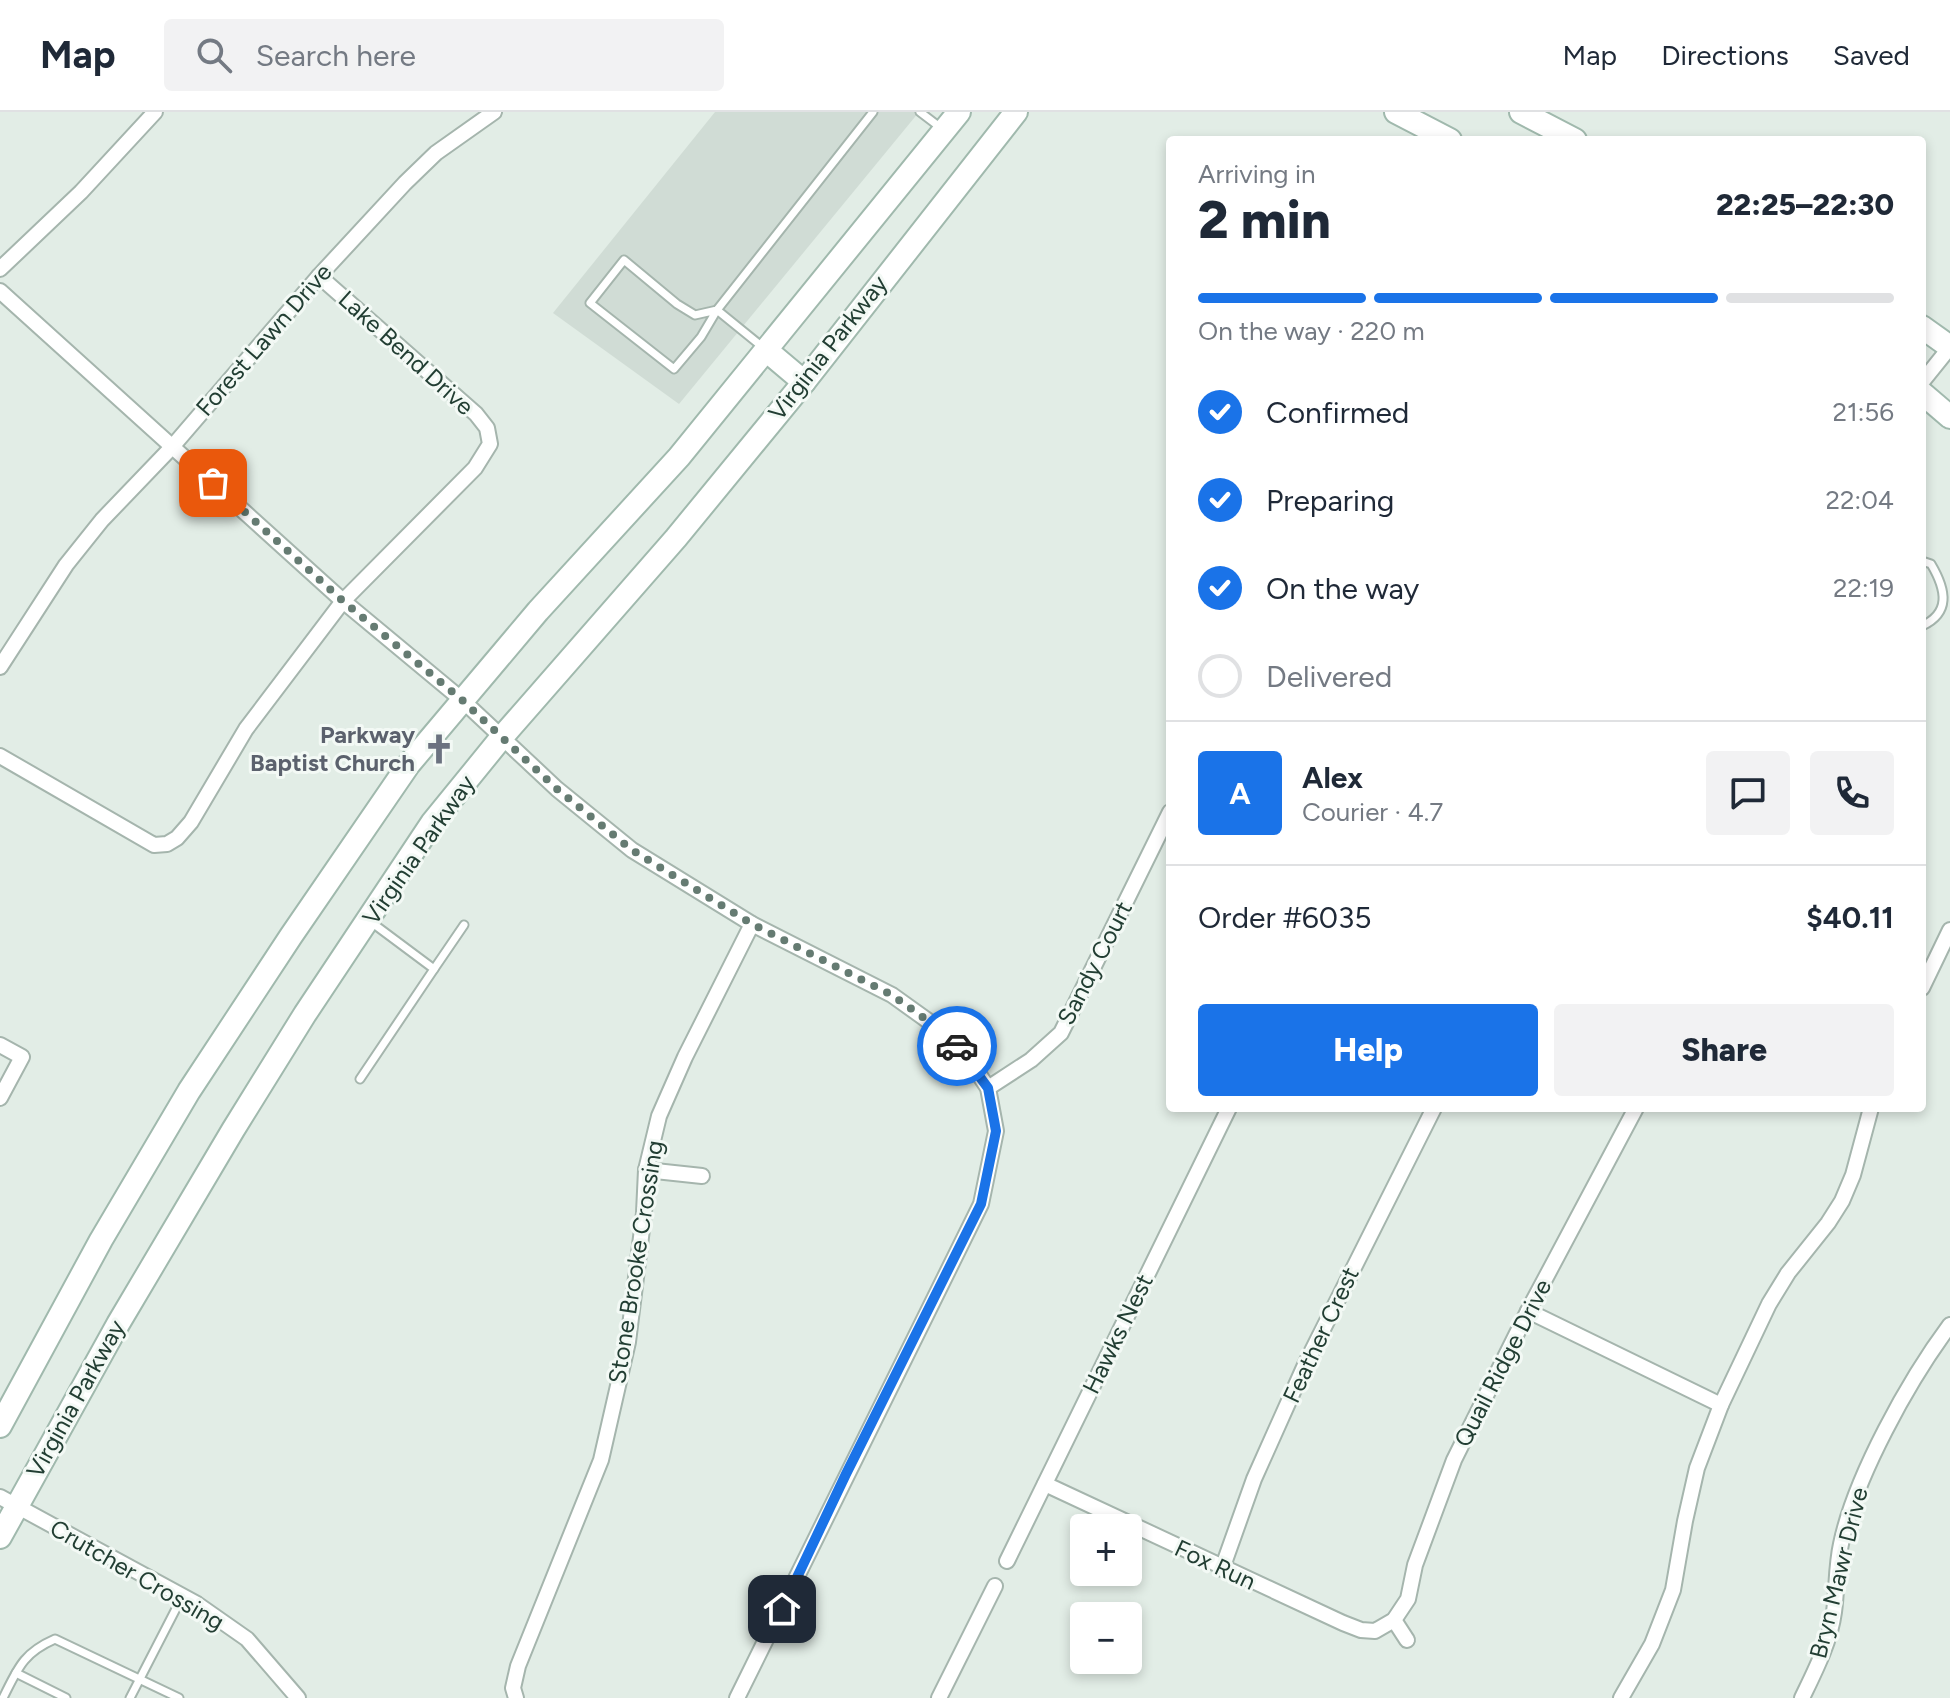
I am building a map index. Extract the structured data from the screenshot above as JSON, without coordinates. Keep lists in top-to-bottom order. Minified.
{"streets":{"main road":["Virginia Parkway"],"street":["Forest Lawn Drive","Lake Bend Drive","Sandy Court","Stone Brooke Crossing","Hawks Nest","Feather Crest","Quail Ridge Drive","Fox Run","Bryn Mawr Drive","Crutcher Crossing"]},"crossings":[["Forest Lawn Drive","Lake Bend Drive"],["Virginia Parkway","Crutcher Crossing"],["Hawks Nest","Fox Run"],["Feather Crest","Fox Run"],["Quail Ridge Drive","Fox Run"]],"places":{"church":["Parkway Baptist Church"]},"page":{"header":"Map","search":"Search here","nav":["Map","Directions","Saved"],"heading":["2 min","Arriving in","22:25–22:30"],"panel":["Alex","Courier · 4.7","Order #6035","$40.11"],"bar":"On the way · 220 m","list":[["Confirmed","21:56"],["Preparing","22:04"],["On the way","22:19"],"Delivered"],"round":"A","buttons":["Help","Share"],"map_buttons":["+","−"]}}
